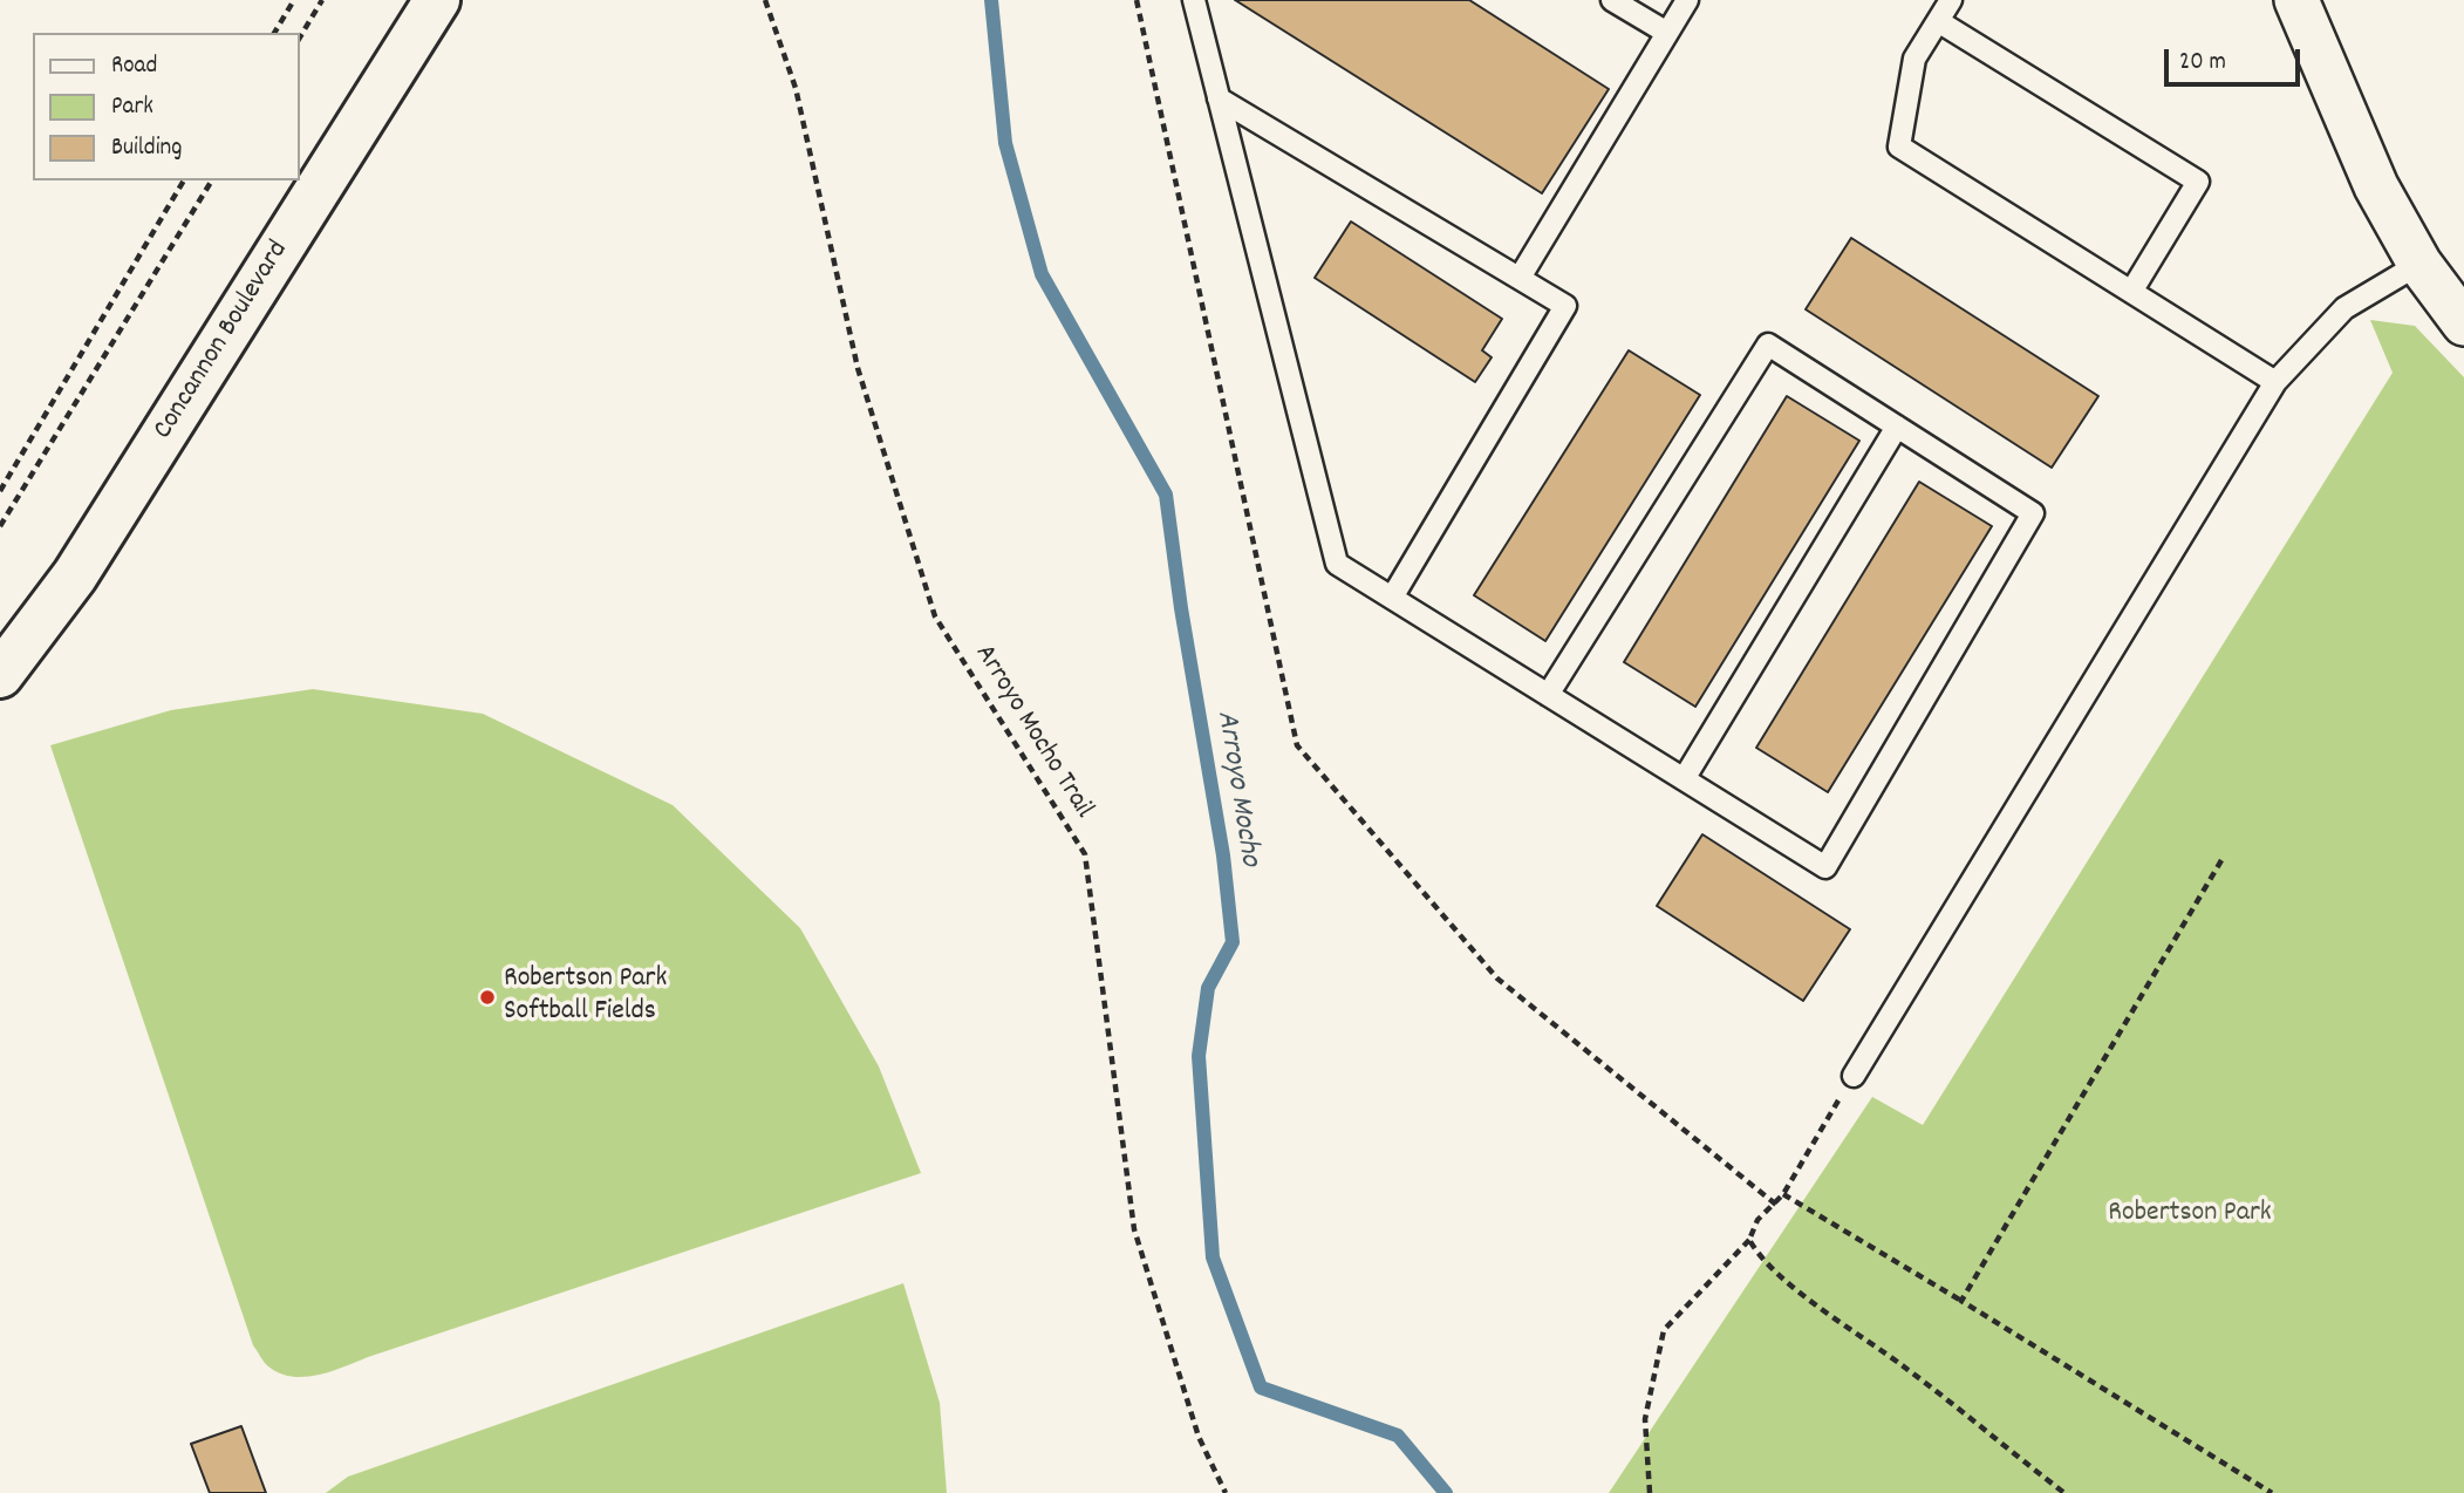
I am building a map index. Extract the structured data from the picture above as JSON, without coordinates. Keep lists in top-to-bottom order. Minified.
{"streets":{"main road":["Concannon Boulevard"],"path":["Arroyo Mocho Trail"]},"water":["Arroyo Mocho"],"parks":["Robertson Park"],"places":["Robertson Park Softball Fields"],"legend":["Road","Park","Building"],"scale_bar":"20 m"}
